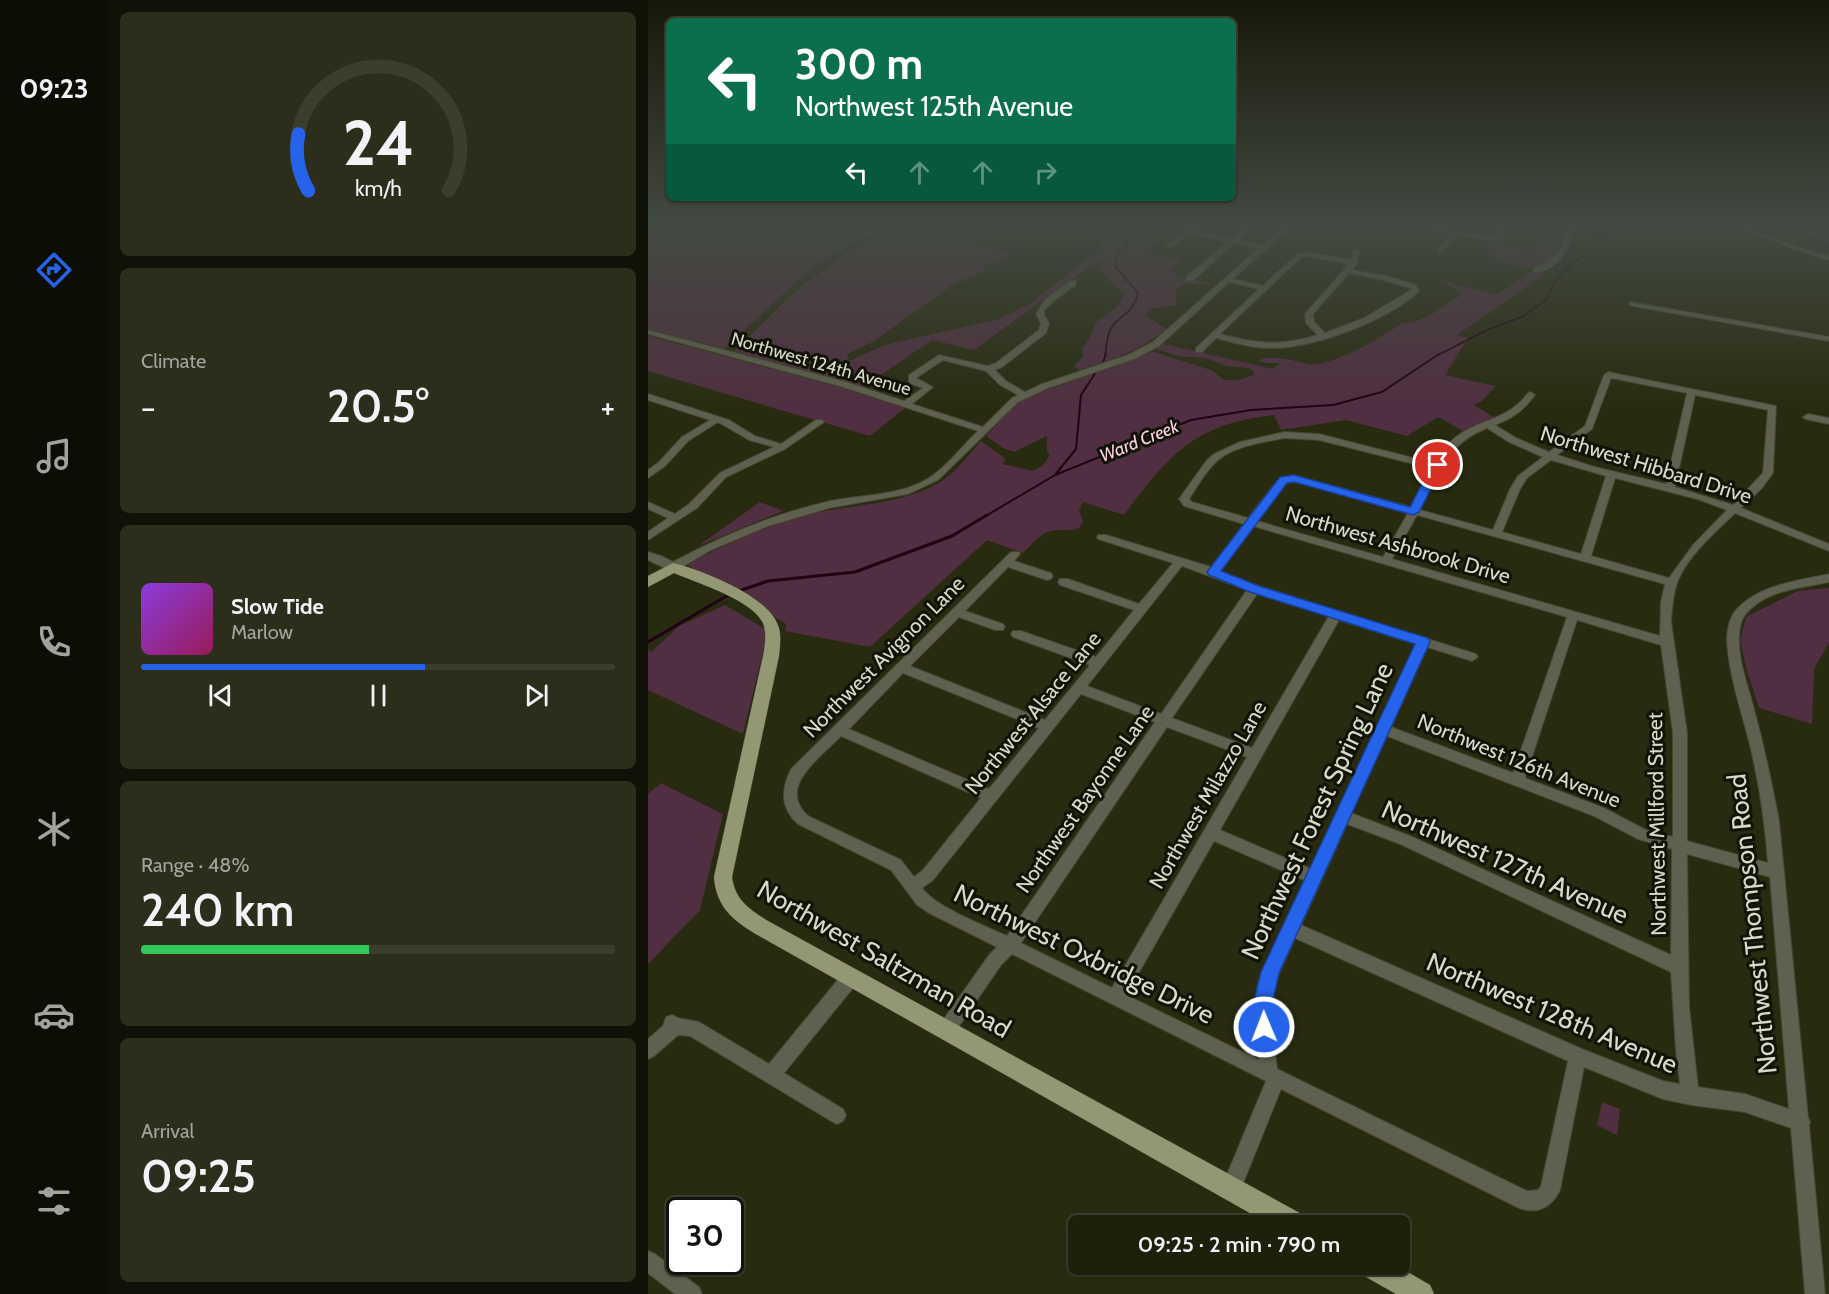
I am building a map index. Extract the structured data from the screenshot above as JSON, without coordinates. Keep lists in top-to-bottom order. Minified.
{"streets":{"main road":["Northwest Saltzman Road"],"street":["Northwest 124th Avenue","Northwest Hibbard Drive","Northwest Ashbrook Drive","Northwest Avignon Lane","Northwest Alsace Lane","Northwest 126th Avenue","Northwest Milazzo Lane","Northwest Bayonne Lane","Northwest Forest Spring Lane","Northwest Millford Street","Northwest 127th Avenue","Northwest Thompson Road","Northwest Oxbridge Drive","Northwest 128th Avenue"]},"crossings":[["Northwest Hibbard Drive","Northwest Millford Street"],["Northwest Ashbrook Drive","Northwest Millford Street"],["Northwest Avignon Lane","Northwest Oxbridge Drive"],["Northwest Alsace Lane","Northwest Oxbridge Drive"],["Northwest 126th Avenue","Northwest Forest Spring Lane"],["Northwest 126th Avenue","Northwest Millford Street"],["Northwest 126th Avenue","Northwest Thompson Road"],["Northwest Milazzo Lane","Northwest Oxbridge Drive"],["Northwest Bayonne Lane","Northwest Oxbridge Drive"],["Northwest Bayonne Lane","Northwest Saltzman Road"],["Northwest Forest Spring Lane","Northwest 127th Avenue"],["Northwest Forest Spring Lane","Northwest Oxbridge Drive"],["Northwest Forest Spring Lane","Northwest Saltzman Road"],["Northwest Forest Spring Lane","Northwest 128th Avenue"],["Northwest Millford Street","Northwest 127th Avenue"],["Northwest Millford Street","Northwest 128th Avenue"],["Northwest Thompson Road","Northwest 128th Avenue"],["Northwest Oxbridge Drive","Northwest 128th Avenue"]],"water":["Ward Creek"],"page":{"tabs":"09:23","turn":["300 m","Northwest 125th Avenue"],"tile":["Climate",["Range · 48%","240 km"],["Arrival","09:25"]],"heat":["−","20.5°","+"],"song":["Slow Tide","Marlow"],"limit":"30","trip":"09:25 · 2 min · 790 m","gauge":["24","km/h"]}}
